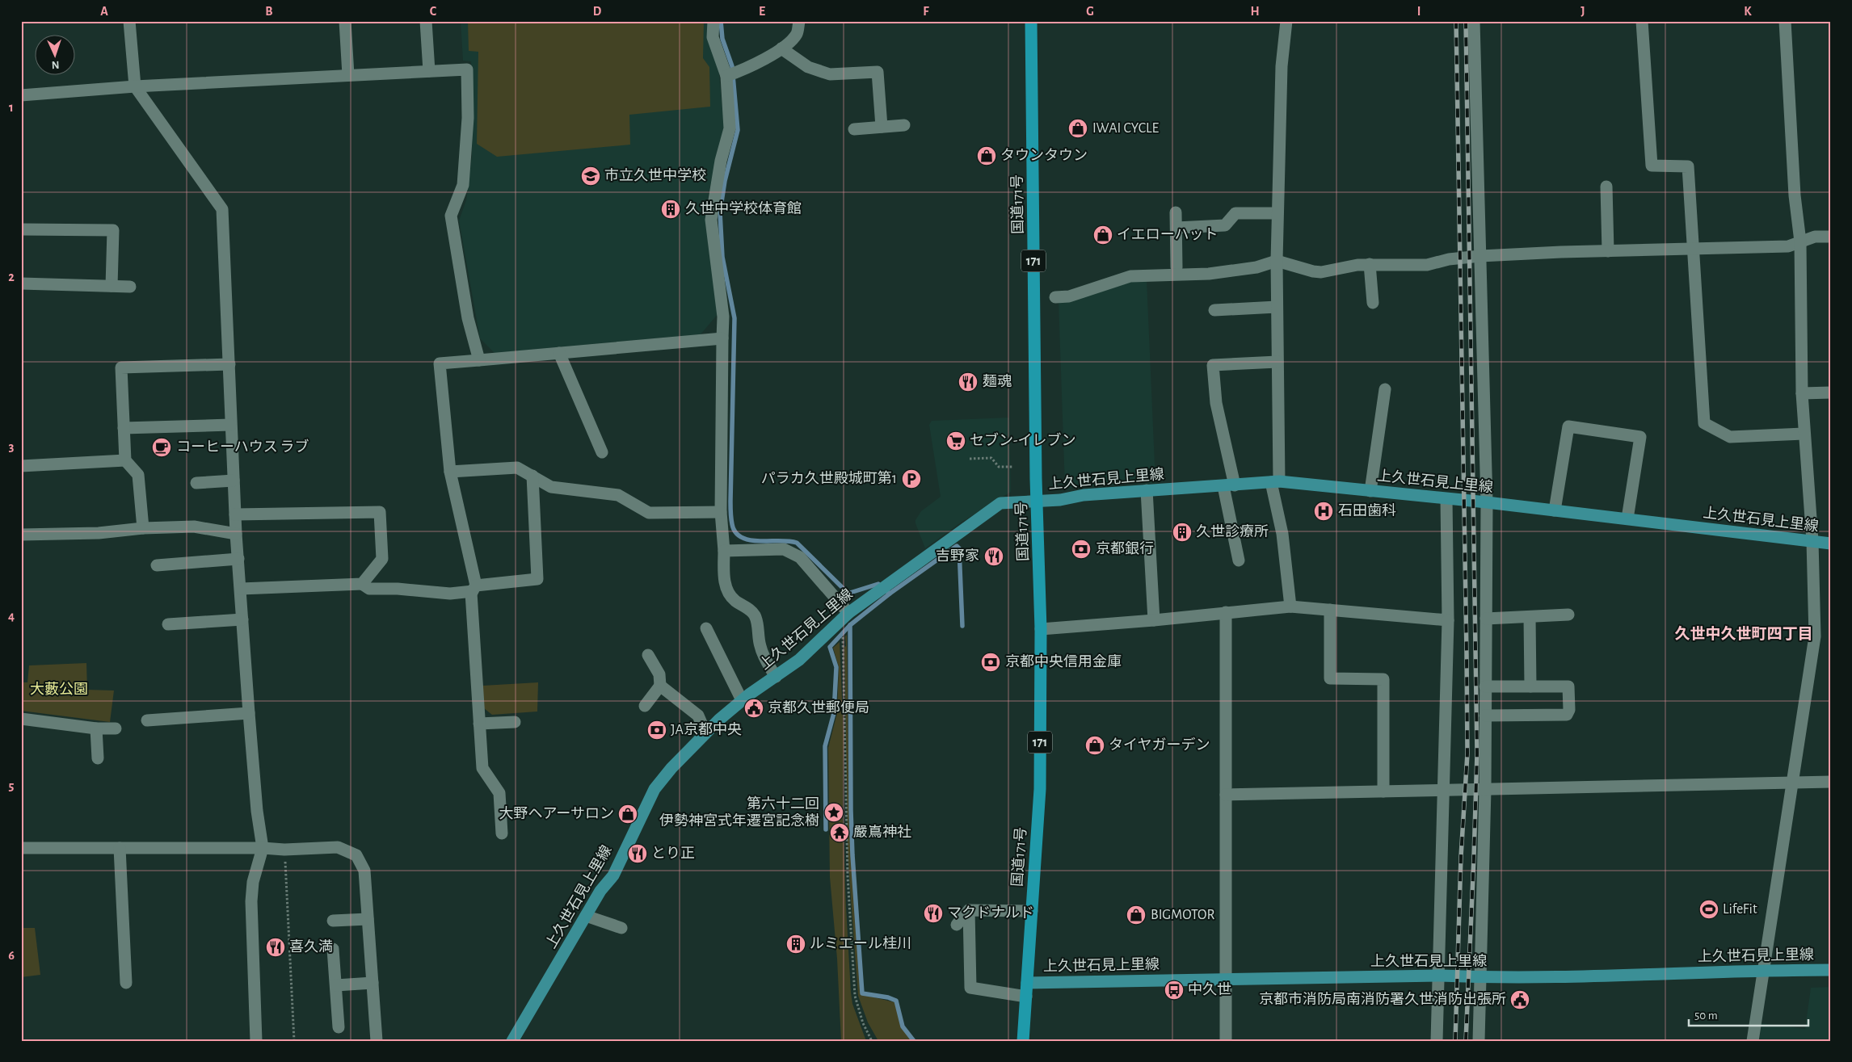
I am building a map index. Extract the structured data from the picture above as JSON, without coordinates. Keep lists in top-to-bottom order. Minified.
{"streets":{"highway":["国道171号","171"],"main road":["上久世石見上里線"]},"crossings":[["国道171号","上久世石見上里線"]],"districts":["久世中久世町四丁目"],"parks":["大藪公園"],"places":{"shop":["IWAI CYCLE","タウンタウン","イエローハット","タイヤガーデン","大野ヘアーサロン","BIGMOTOR"],"school or university":["市立久世中学校"],"building":["久世中学校体育館","久世診療所","ルミエール桂川"],"restaurant":["麺魂","吉野家","とり正","マクドナルド","喜久満"],"supermarket":["セブン-イレブン"],"cafe":["コーヒーハウス ラブ"],"parking":["パラカ久世殿城町第1"],"hospital":["石田歯科"],"bank":["京都銀行","京都中央信用金庫","JA京都中央"],"public building":["京都久世郵便局","京都市消防局南消防署久世消防出張所"],"place":["第六十二回 伊勢神宮式年遷宮記念樹"],"temple":["嚴嶌神社"],"sports":["LifeFit"],"bus stop":["中久世"]},"scale_bar":"50 m","north":"bottom","grid":{"columns":["A","B","C","D","E","F","G","H","I","J","K"],"rows":["1","2","3","4","5","6"]}}
